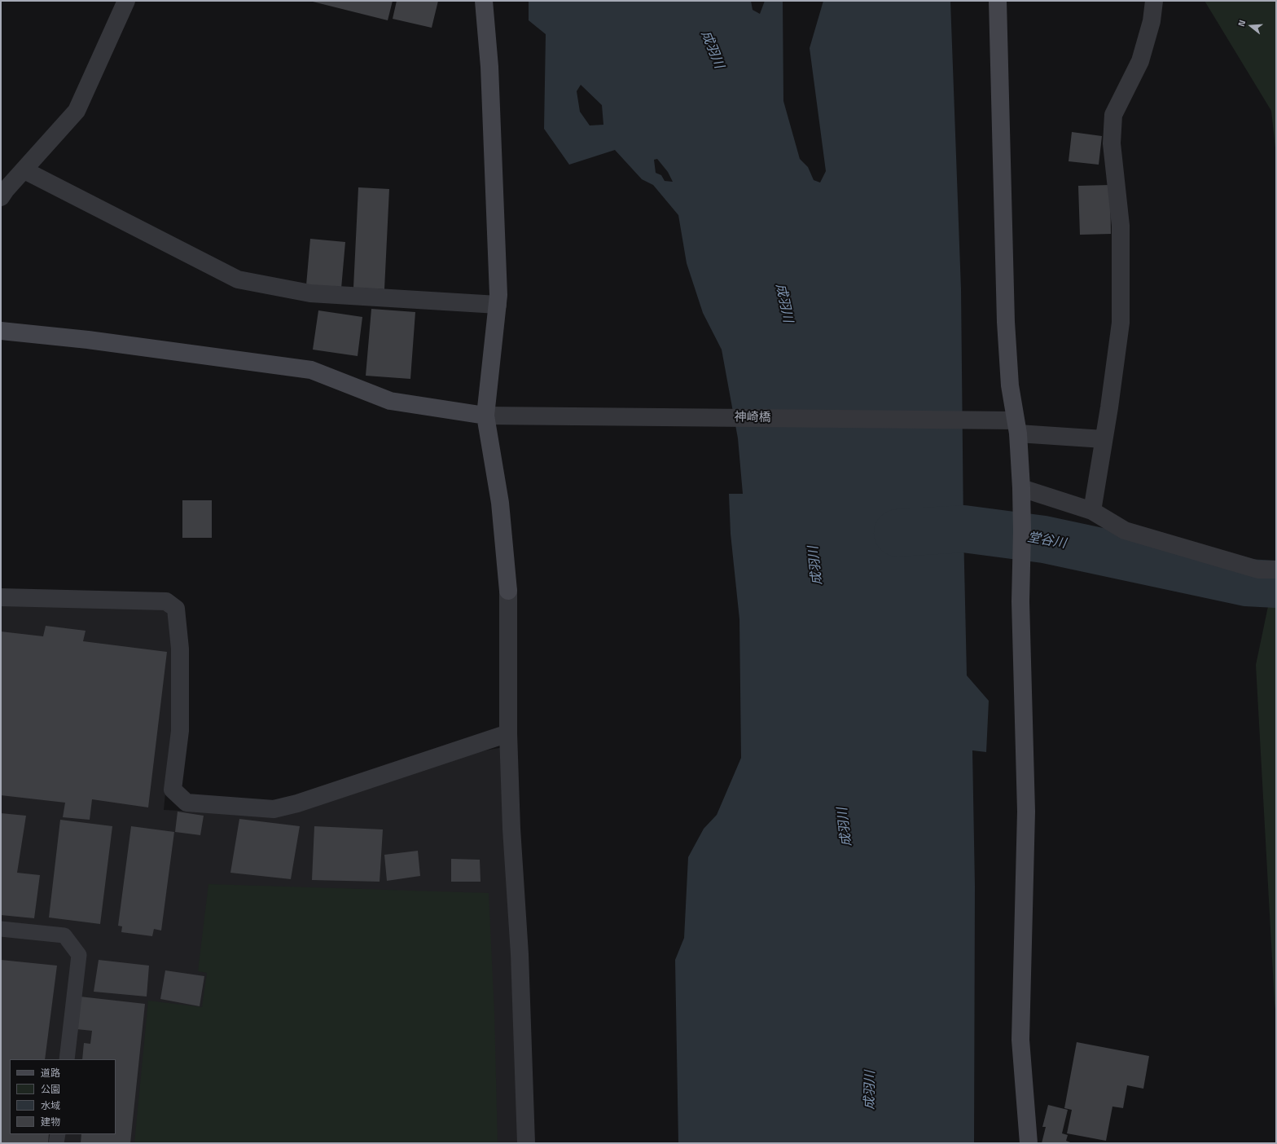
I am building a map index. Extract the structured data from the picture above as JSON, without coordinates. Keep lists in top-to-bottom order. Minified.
{"streets":{"street":["神崎橋"]},"water":["成羽川","堂谷川"],"legend":["道路","公園","水域","建物"],"north":"left"}
